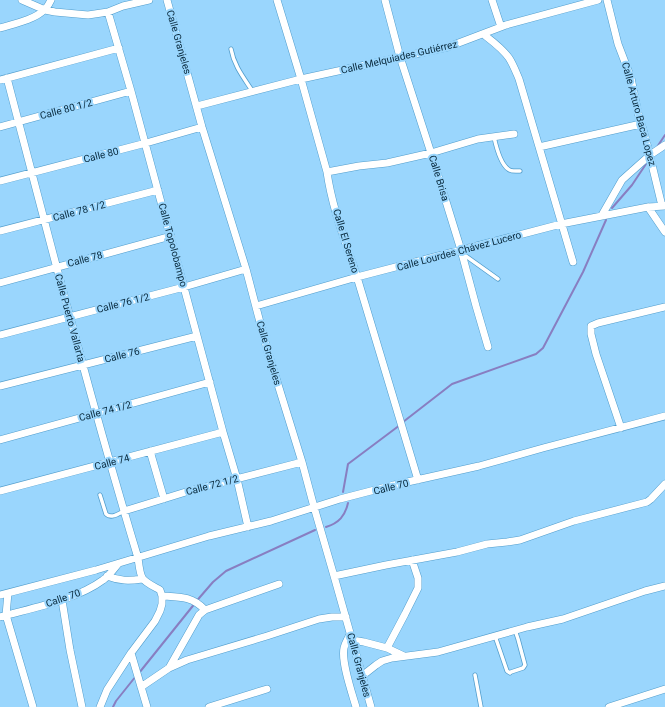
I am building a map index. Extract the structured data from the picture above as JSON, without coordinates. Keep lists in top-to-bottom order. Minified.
{"streets":{"street":["Calle Granjeles","Calle Melquiades Gutiérrez","Calle 80 1/2","Calle Arturo Baca Lopez","Calle 80","Calle Brisa","Calle 78 1/2","Calle El Sereno","Calle Topolobampo","Calle Lourdes Chávez Lucero","Calle 78","Calle 76 1/2","Calle Puerto Vallarta","Calle 76","Calle 74 1/2","Calle 74","Calle 72 1/2","Calle 70"]},"crossings":[["Calle Granjeles","Calle Melquiades Gutiérrez"],["Calle Granjeles","Calle 80"],["Calle Granjeles","Calle Lourdes Chávez Lucero"],["Calle Granjeles","Calle 76 1/2"],["Calle Granjeles","Calle 72 1/2"],["Calle Granjeles","Calle 70"],["Calle Melquiades Gutiérrez","Calle Brisa"],["Calle Melquiades Gutiérrez","Calle El Sereno"],["Calle 80 1/2","Calle Topolobampo"],["Calle 80 1/2","Calle Puerto Vallarta"],["Calle Arturo Baca Lopez","Calle Lourdes Chávez Lucero"],["Calle 80","Calle Topolobampo"],["Calle 80","Calle Puerto Vallarta"],["Calle Brisa","Calle Lourdes Chávez Lucero"],["Calle 78 1/2","Calle Topolobampo"],["Calle 78 1/2","Calle Puerto Vallarta"],["Calle El Sereno","Calle Lourdes Chávez Lucero"],["Calle El Sereno","Calle 70"],["Calle Topolobampo","Calle 78"],["Calle Topolobampo","Calle 76 1/2"],["Calle Topolobampo","Calle 76"],["Calle Topolobampo","Calle 74 1/2"],["Calle Topolobampo","Calle 74"],["Calle Topolobampo","Calle 72 1/2"],["Calle Topolobampo","Calle 70"],["Calle 78","Calle Puerto Vallarta"],["Calle 76 1/2","Calle Puerto Vallarta"],["Calle Puerto Vallarta","Calle 76"],["Calle Puerto Vallarta","Calle 74 1/2"],["Calle Puerto Vallarta","Calle 74"],["Calle Puerto Vallarta","Calle 72 1/2"],["Calle Puerto Vallarta","Calle 70"]]}
